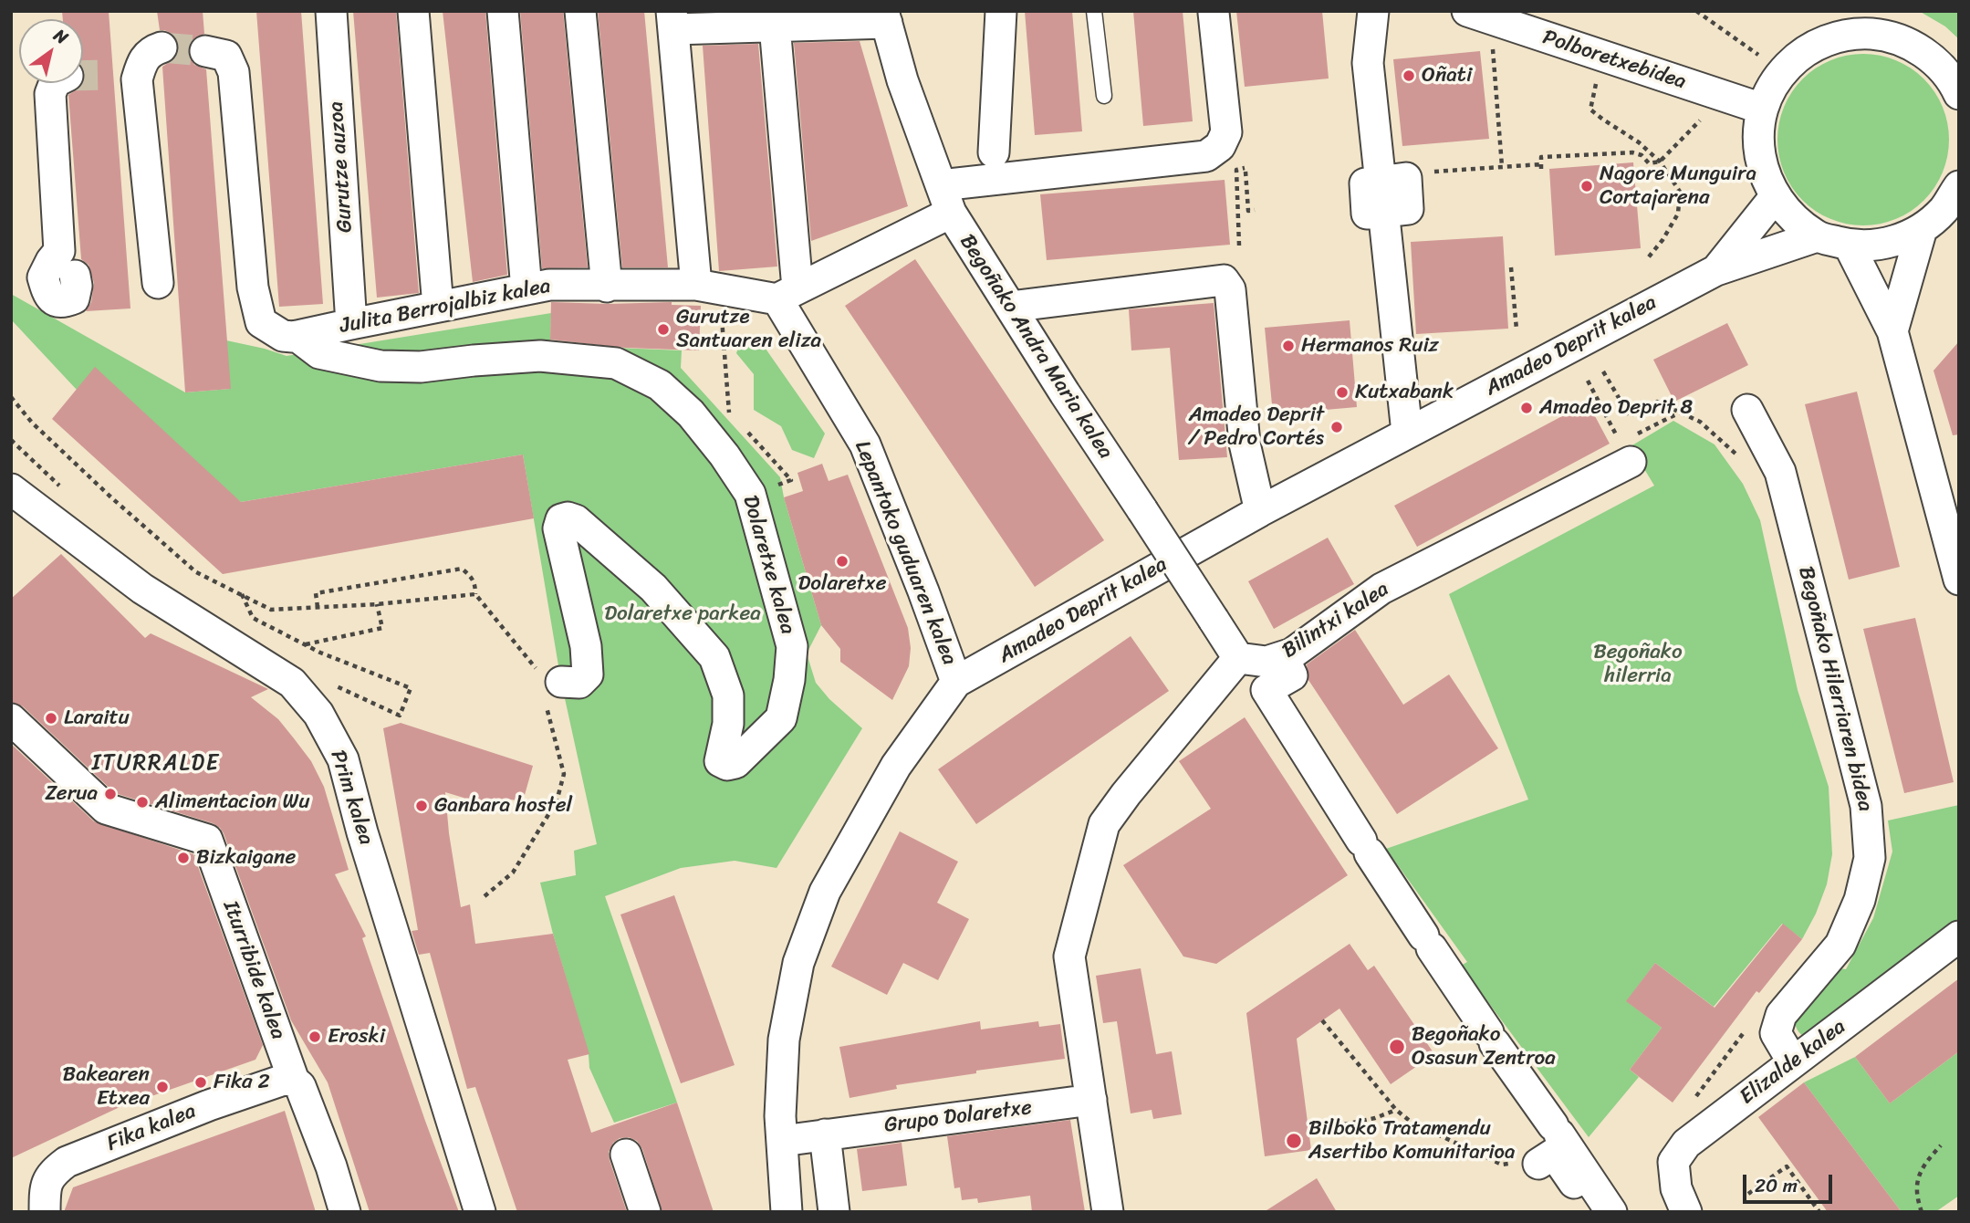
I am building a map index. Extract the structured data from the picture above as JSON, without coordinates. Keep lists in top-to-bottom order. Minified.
{"streets":{"street":["Polboretxebidea","Gurutze auzoa","Julita Berrojalbiz kalea","Amadeo Deprit kalea","Begoñako Andra Maria kalea","Lepantoko guduaren kalea","Dolaretxe kalea","Bilintxi kalea","Begoñako Hilerriaren bidea","Prim kalea","Iturribide kalea","Elizalde kalea","Grupo Dolaretxe","Fika kalea"]},"crossings":[["Gurutze auzoa","Julita Berrojalbiz kalea"],["Julita Berrojalbiz kalea","Dolaretxe kalea"],["Amadeo Deprit kalea","Lepantoko guduaren kalea"],["Amadeo Deprit kalea","Grupo Dolaretxe"],["Begoñako Andra Maria kalea","Bilintxi kalea"],["Begoñako Hilerriaren bidea","Elizalde kalea"],["Iturribide kalea","Fika kalea"]],"districts":["ITURRALDE"],"parks":["Dolaretxe parkea","Begoñako hilerria"],"places":["Oñati","Nagore Munguira Cortajarena","Gurutze Santuaren eliza","Hermanos Ruiz","Kutxabank","Amadeo Deprit 8","Amadeo Deprit / Pedro Cortés","Dolaretxe","Laraitu","Zerua","Alimentacion Wu","Ganbara hostel","Bizkaigane","Eroski","Begoñako Osasun Zentroa","Fika 2","Bakearen Etxea","Bilboko Tratamendu Asertibo Komunitarioa"],"scale_bar":"20 m","north":"top right"}
